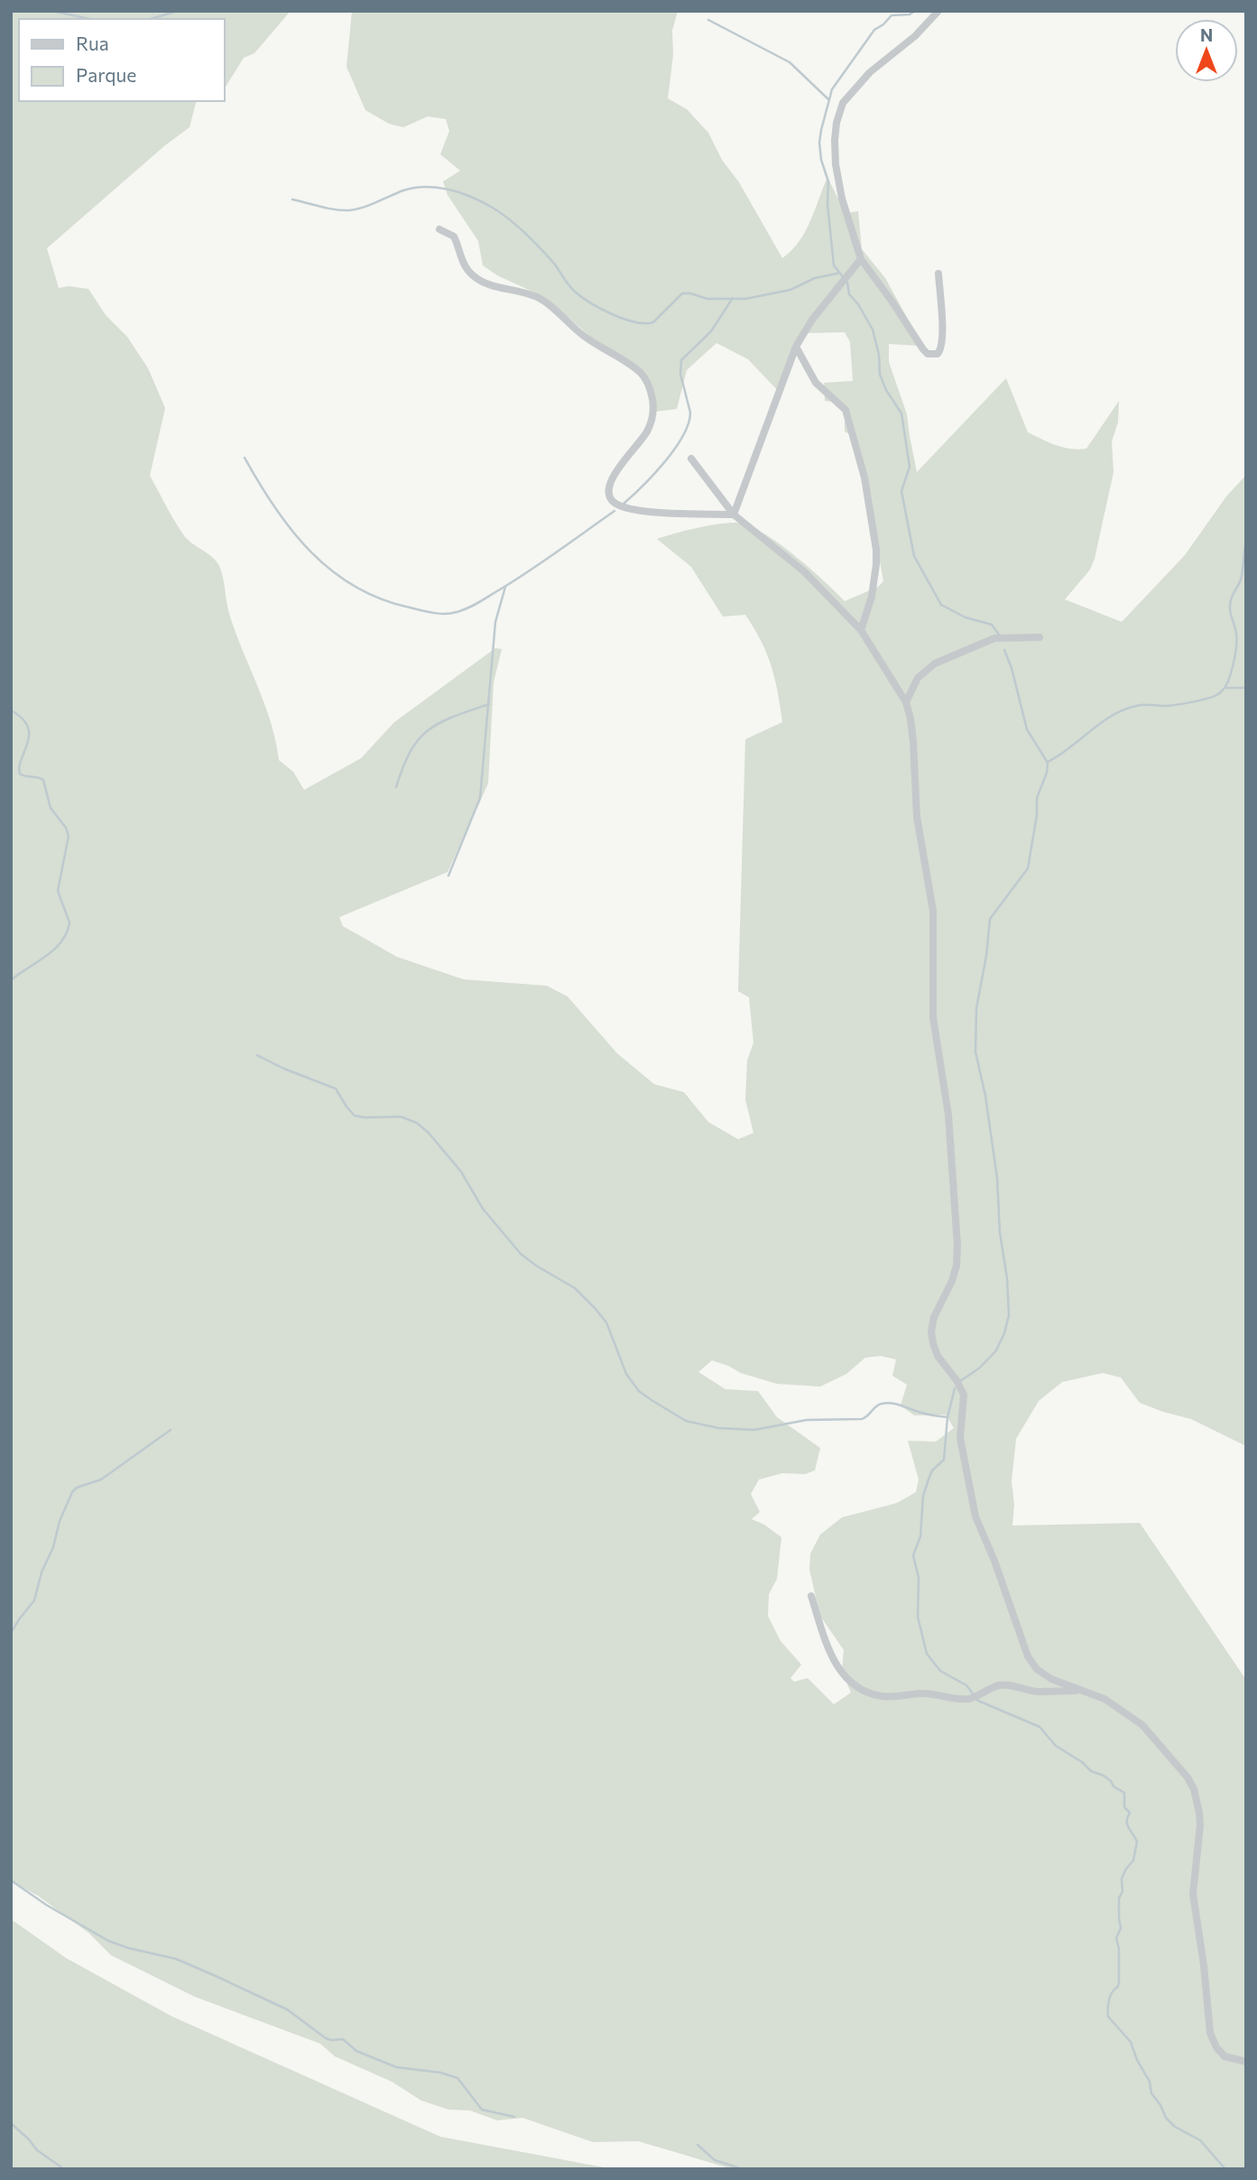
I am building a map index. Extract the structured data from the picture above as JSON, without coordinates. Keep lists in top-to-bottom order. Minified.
{"legend":["Rua","Parque"],"north":"top"}
